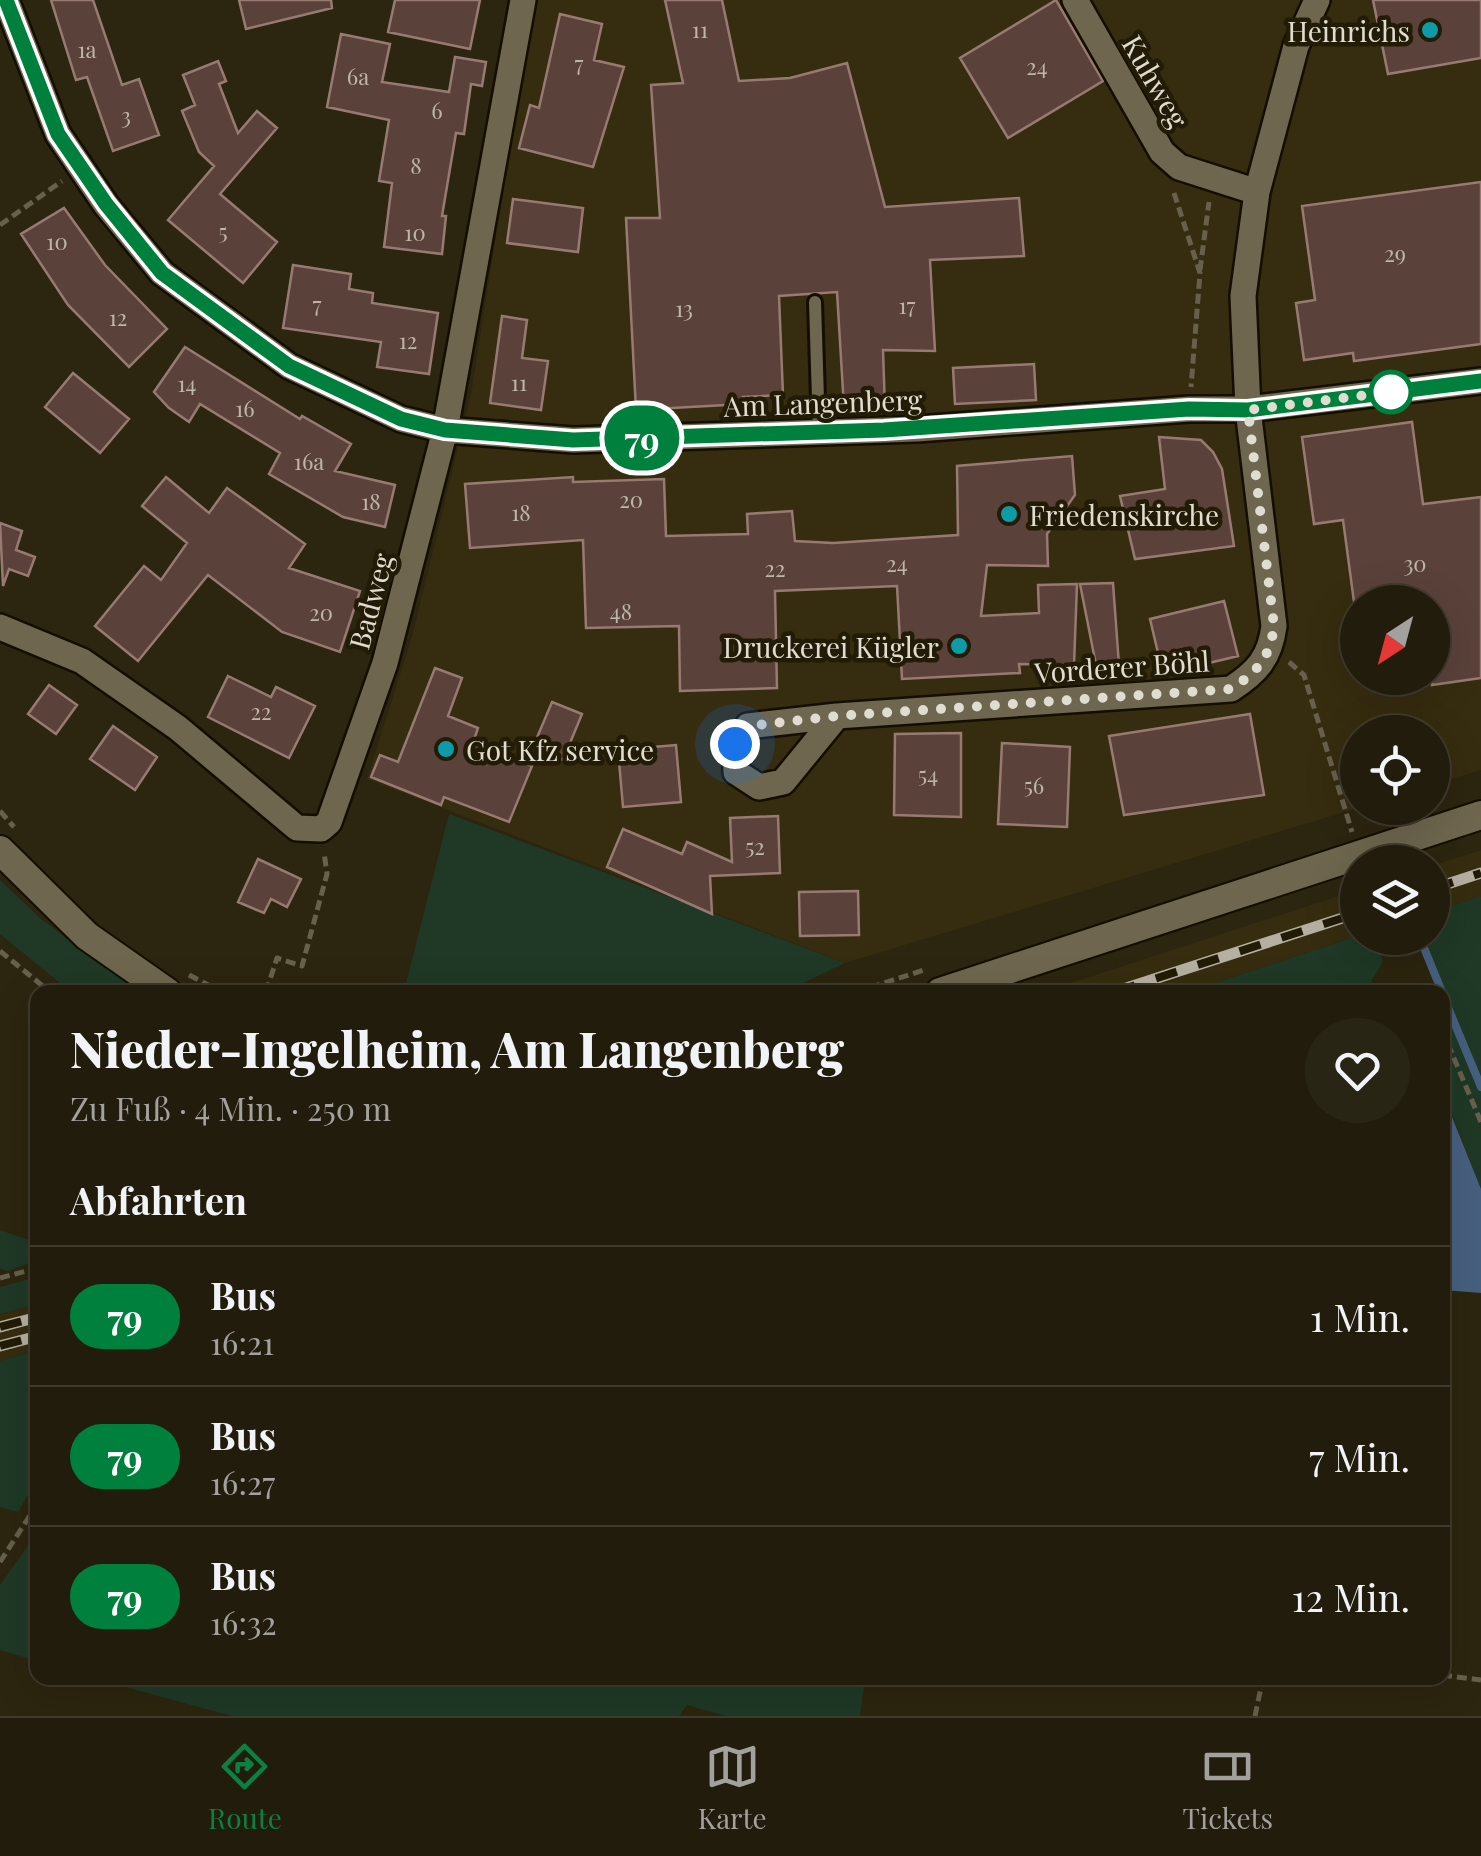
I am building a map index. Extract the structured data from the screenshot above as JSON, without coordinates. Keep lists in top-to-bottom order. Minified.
{"streets":{"street":["Kuhweg","Am Langenberg","Badweg","Vorderer Böhl"]},"crossings":[["Am Langenberg","Badweg"]],"places":["Heinrichs","Friedenskirche","Druckerei Kügler","Got Kfz service"],"lines":["bus line 79"],"house_numbers":["11","1a","7","24","6a","6","3","8","5","10","10","29","7","17","13","12","12","11","14","16","16a","20","18","18","24","30","22","48","20","22","54","56","52"],"north":"bottom left","page":{"on_map":"79","heading":[["Nieder-Ingelheim, Am Langenberg","Zu Fuß · 4 Min. · 250 m"],"Abfahrten"],"list":[{"mark":"79","name":"Bus","note":"16:21","value":"1 Min."},{"mark":"79","name":"Bus","note":"16:27","value":"7 Min."},{"mark":"79","name":"Bus","note":"16:32","value":"12 Min."}],"tabs":["Route","Karte","Tickets"]}}
